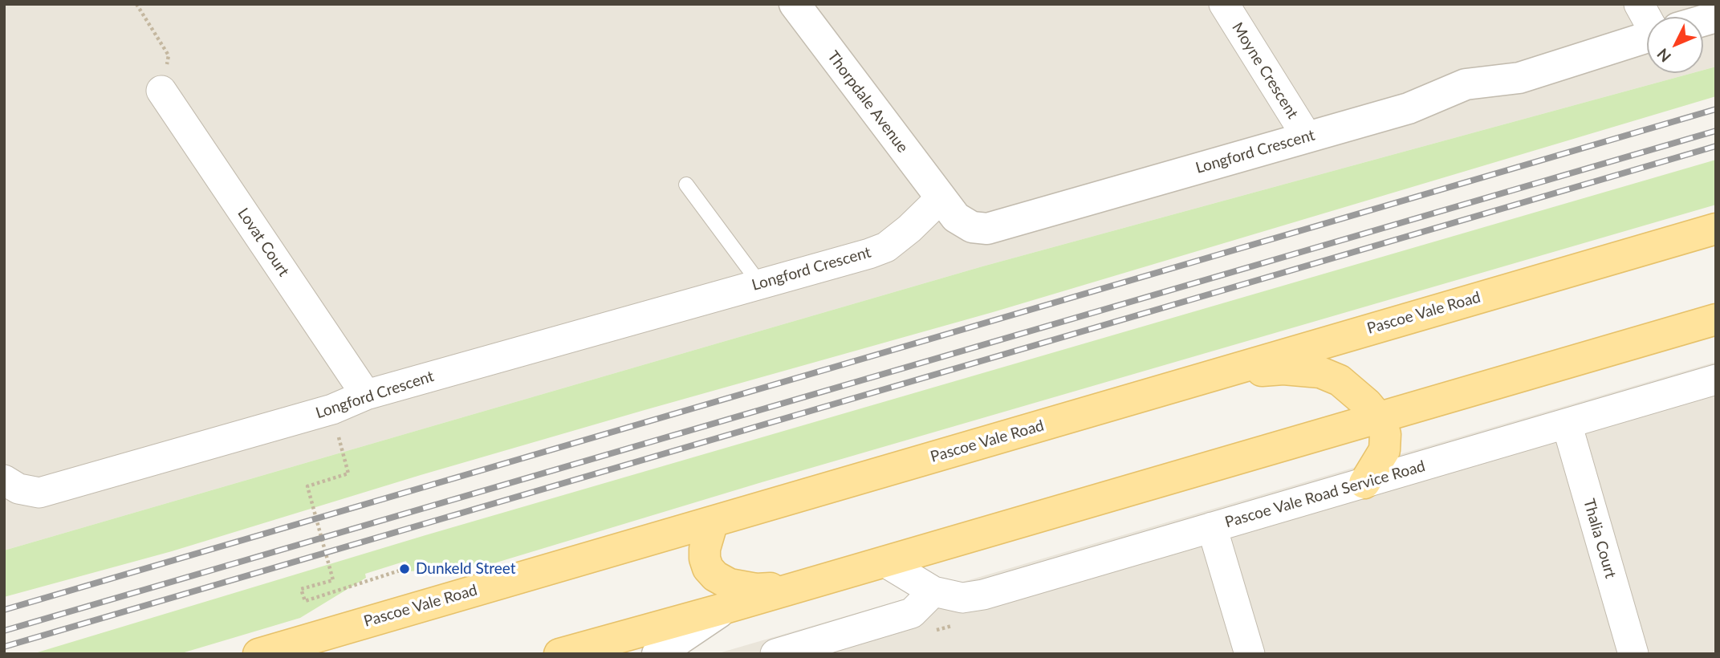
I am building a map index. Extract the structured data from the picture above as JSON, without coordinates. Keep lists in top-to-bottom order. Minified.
{"streets":{"main road":["Pascoe Vale Road"],"street":["Moyne Crescent","Thorpdale Avenue","Longford Crescent","Lovat Court","Pascoe Vale Road Service Road","Thalia Court"]},"crossings":[["Moyne Crescent","Longford Crescent"],["Thorpdale Avenue","Longford Crescent"],["Longford Crescent","Lovat Court"],["Pascoe Vale Road Service Road","Thalia Court"]],"places":["Dunkeld Street"],"north":"bottom left"}
